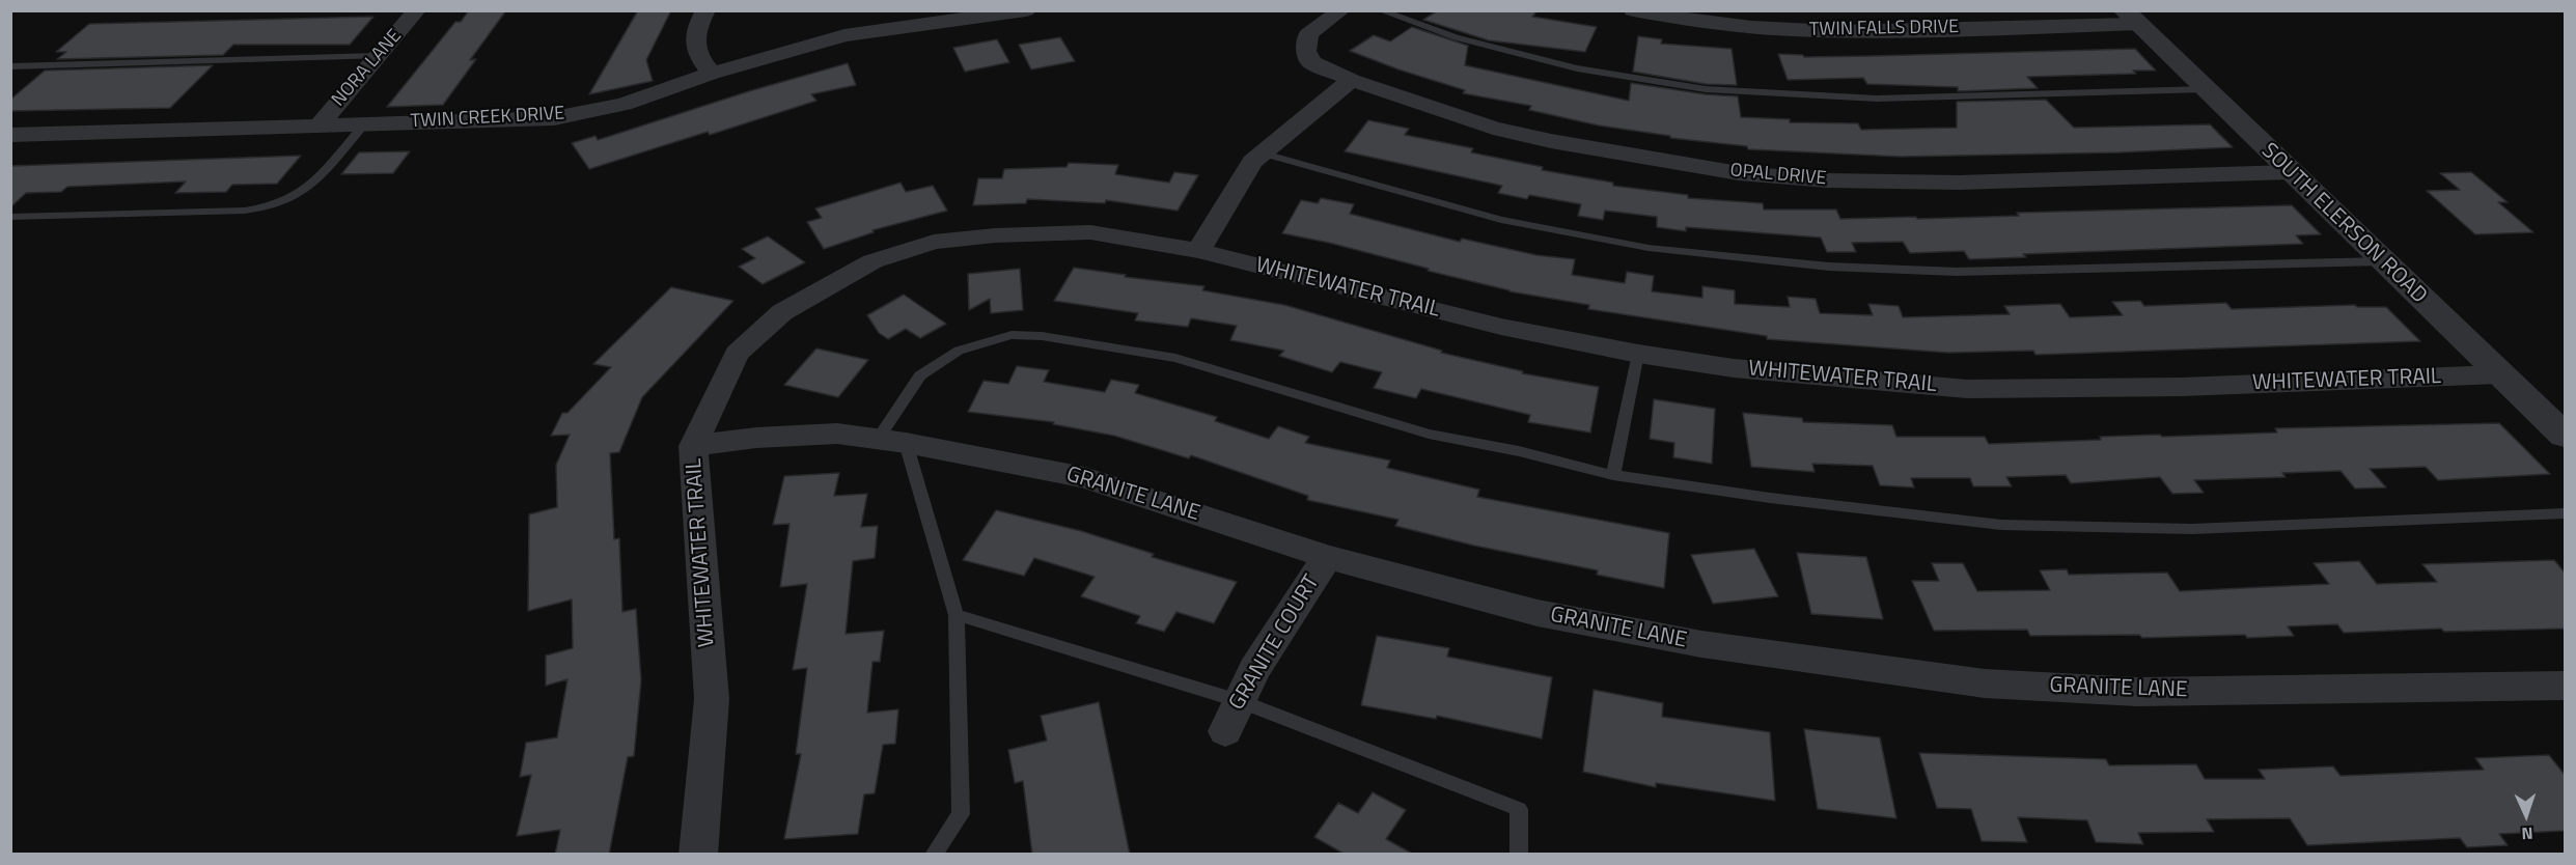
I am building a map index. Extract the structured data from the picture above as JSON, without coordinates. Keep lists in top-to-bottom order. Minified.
{"streets":{"street":["TWIN FALLS DRIVE","NORA LANE","TWIN CREEK DRIVE","OPAL DRIVE","SOUTH ELERSON ROAD","WHITEWATER TRAIL","GRANITE LANE","GRANITE COURT"]},"crossings":[["TWIN FALLS DRIVE","SOUTH ELERSON ROAD"],["NORA LANE","TWIN CREEK DRIVE"],["OPAL DRIVE","SOUTH ELERSON ROAD"],["SOUTH ELERSON ROAD","WHITEWATER TRAIL"],["WHITEWATER TRAIL","GRANITE LANE"],["GRANITE LANE","GRANITE COURT"]],"north":"bottom"}
